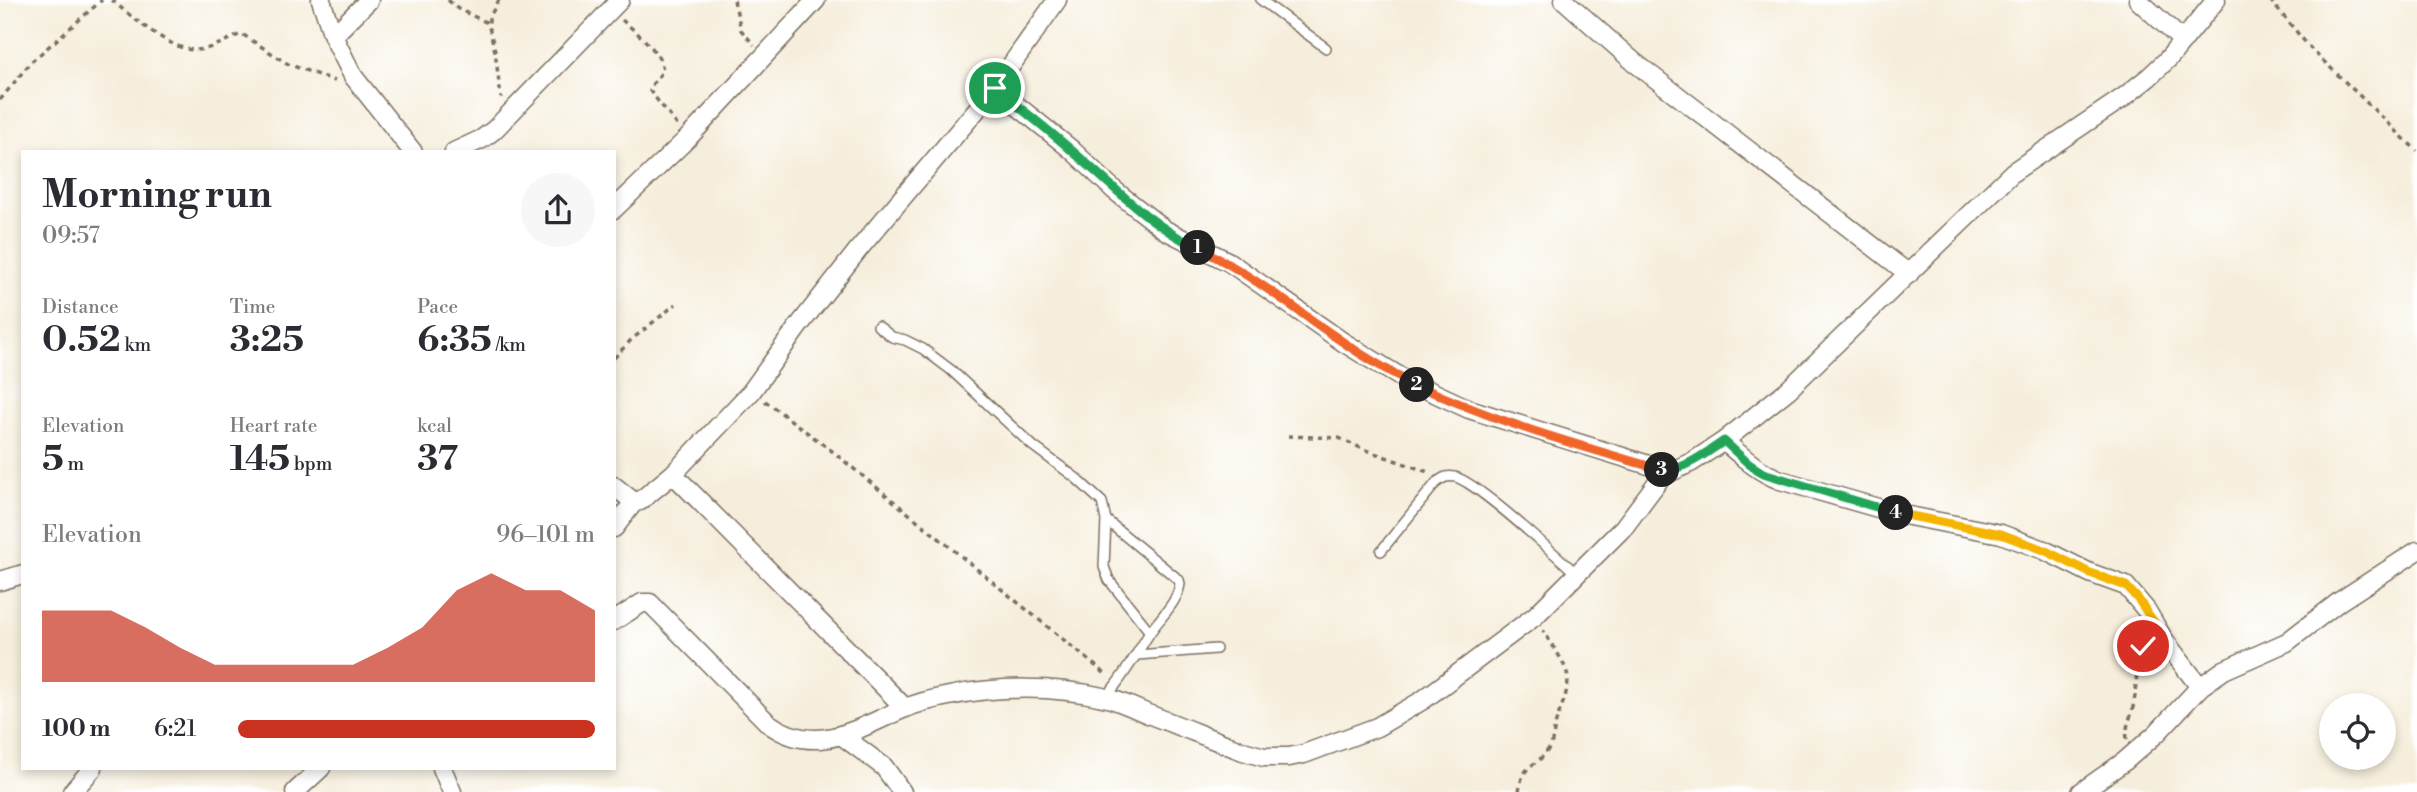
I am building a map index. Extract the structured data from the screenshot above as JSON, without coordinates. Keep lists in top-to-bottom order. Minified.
{"page":{"heading":["Morning run","09:57"],"pins":["1","2","3","4"],"stats":[["Distance","0.52 km"],["Time","3:25"],["Pace","6:35 /km"],["Elevation","5 m"],["Heart rate","145 bpm"],["kcal","37"]],"chart":["Elevation","96–101 m"],"list":[{"name":"100 m","note":"6:21"}]}}
